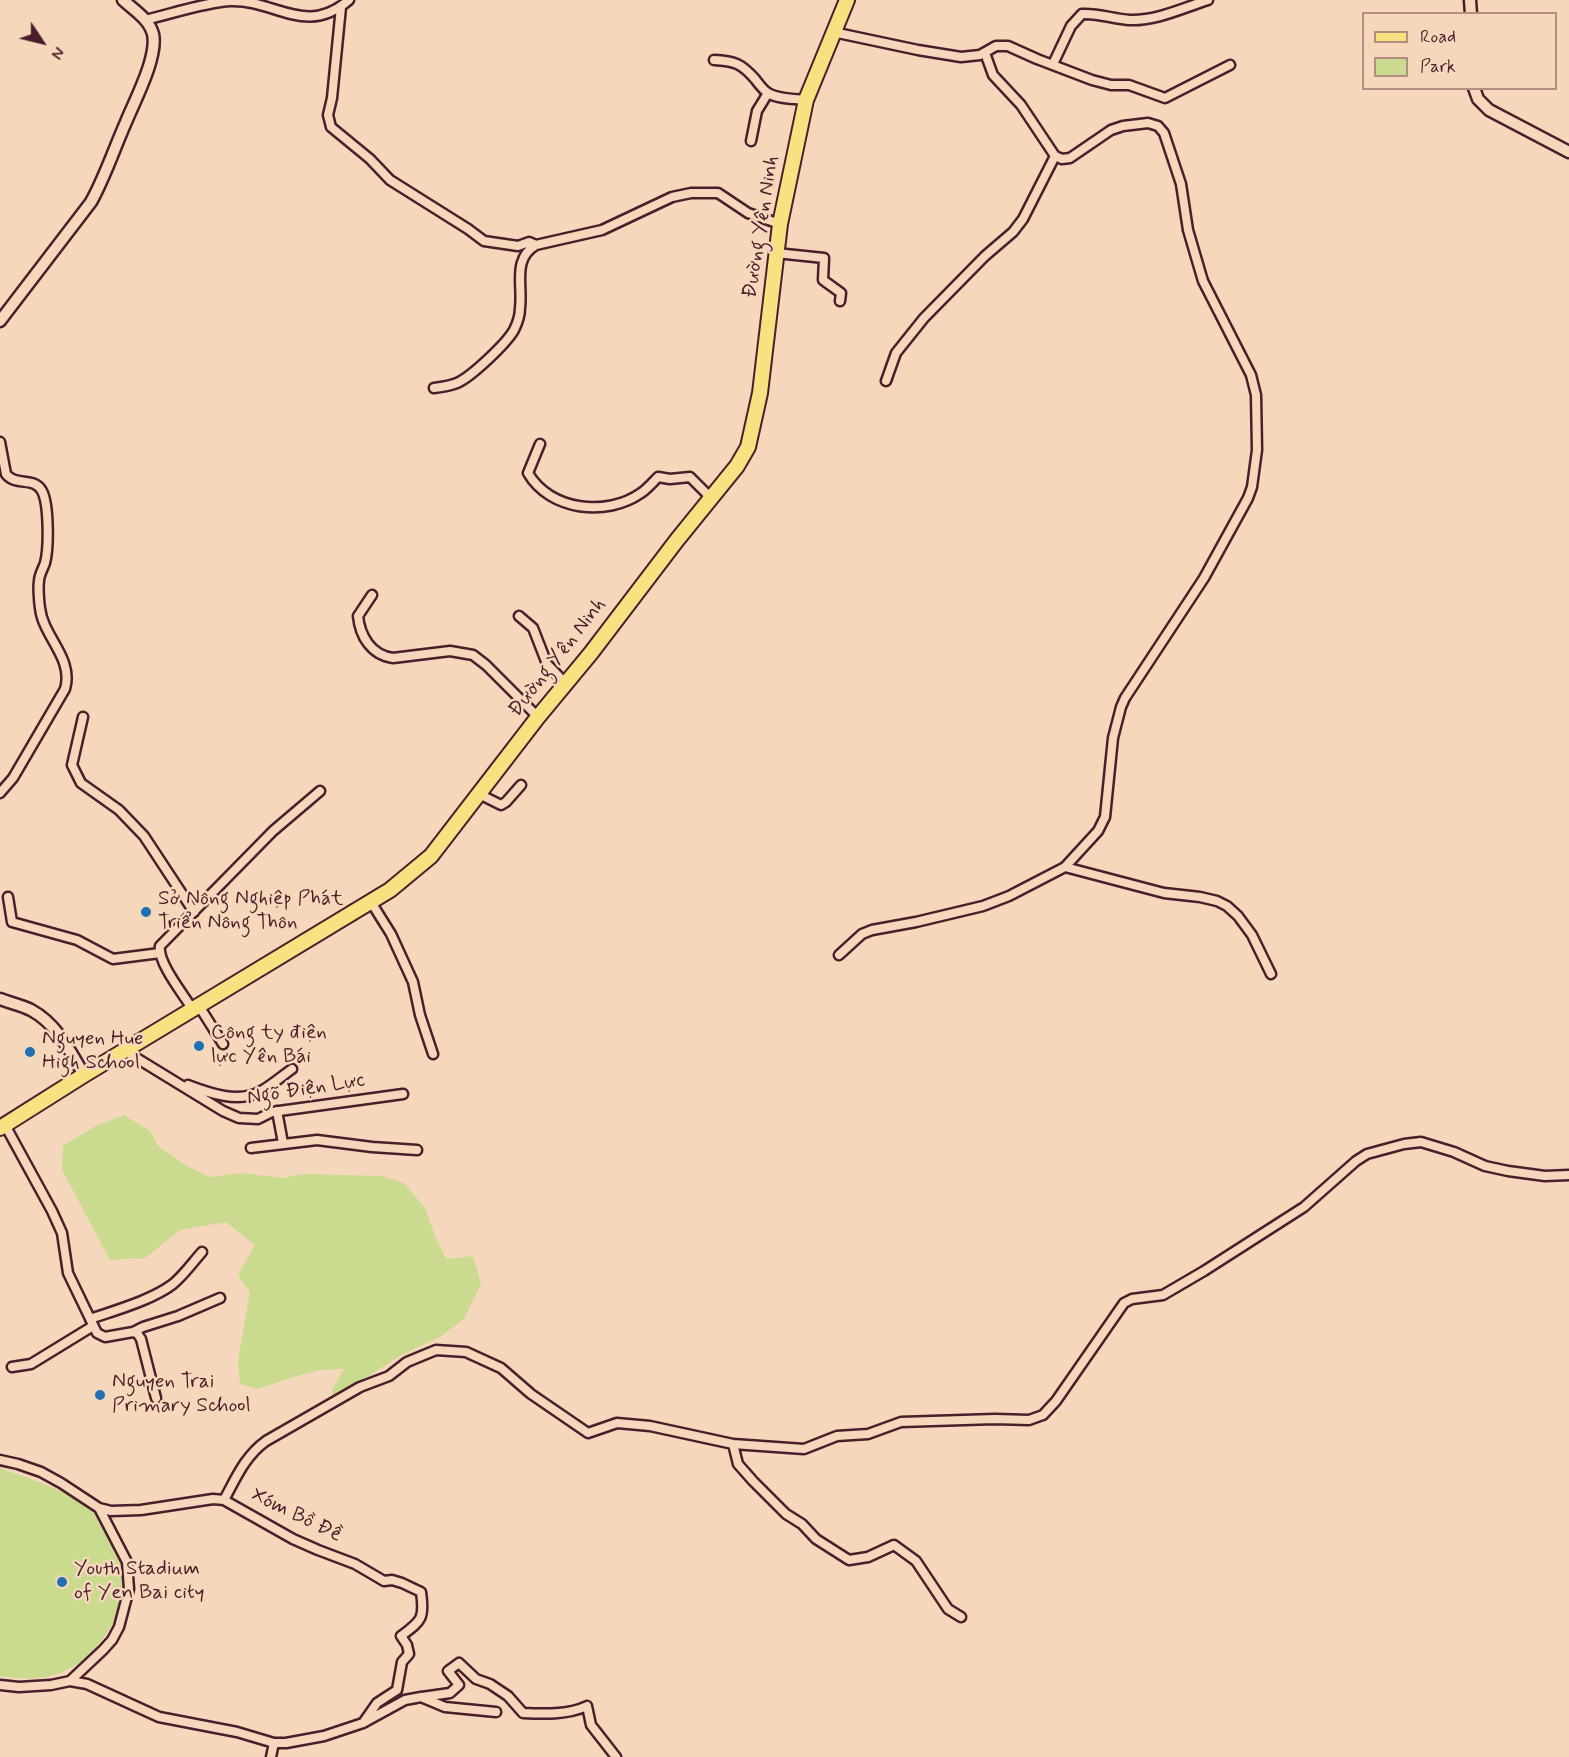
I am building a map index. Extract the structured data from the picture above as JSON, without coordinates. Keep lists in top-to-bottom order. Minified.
{"streets":{"main road":["Đường Yên Ninh"],"street":["Ngõ Điện Lực","Xóm Bồ Đề"]},"crossings":[["Đường Yên Ninh","Ngõ Điện Lực"]],"places":["Sở Nông Nghiệp Phát Triển Nông Thôn","Công ty điện lực Yên Bái","Nguyen Hue High School","Nguyen Trai Primary School","Youth Stadium of Yen Bai city"],"legend":["Road","Park"],"north":"bottom right"}
